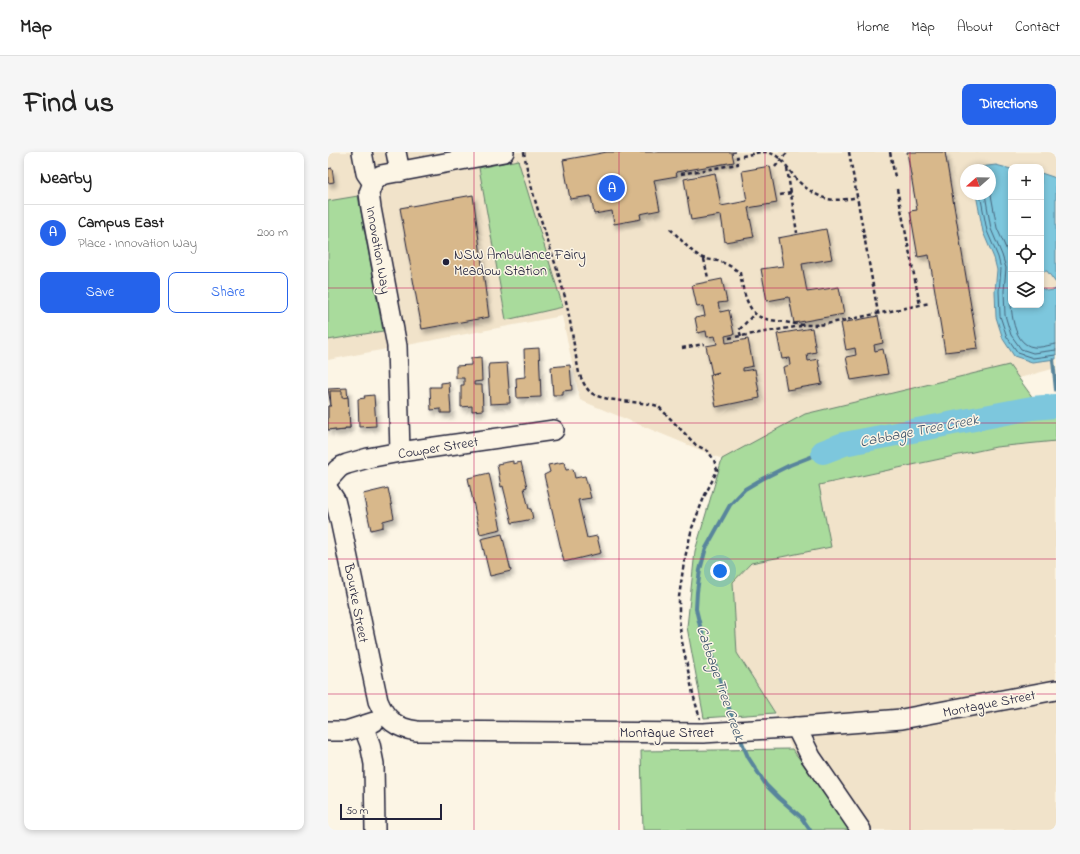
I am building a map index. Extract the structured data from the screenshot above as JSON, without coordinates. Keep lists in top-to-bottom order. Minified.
{"streets":{"street":["Innovation Way","Cowper Street","Bourke Street","Montague Street"]},"crossings":[["Innovation Way","Cowper Street"],["Bourke Street","Montague Street"]],"water":["Cabbage Tree Creek"],"places":["NSW Ambulance Fairy Meadow Station"],"scale_bar":"50 m","north":"left","page":{"header":"Map","nav":["Home","Map","About","Contact"],"title":"Find us","buttons":["Directions",["Save","Share"]],"heading":"Nearby","map_buttons":["+","−"],"pins":"A","list":[{"mark":"A","name":"Campus East","note":"Place · Innovation Way","value":"200 m"}],"scale":"50 m"}}
